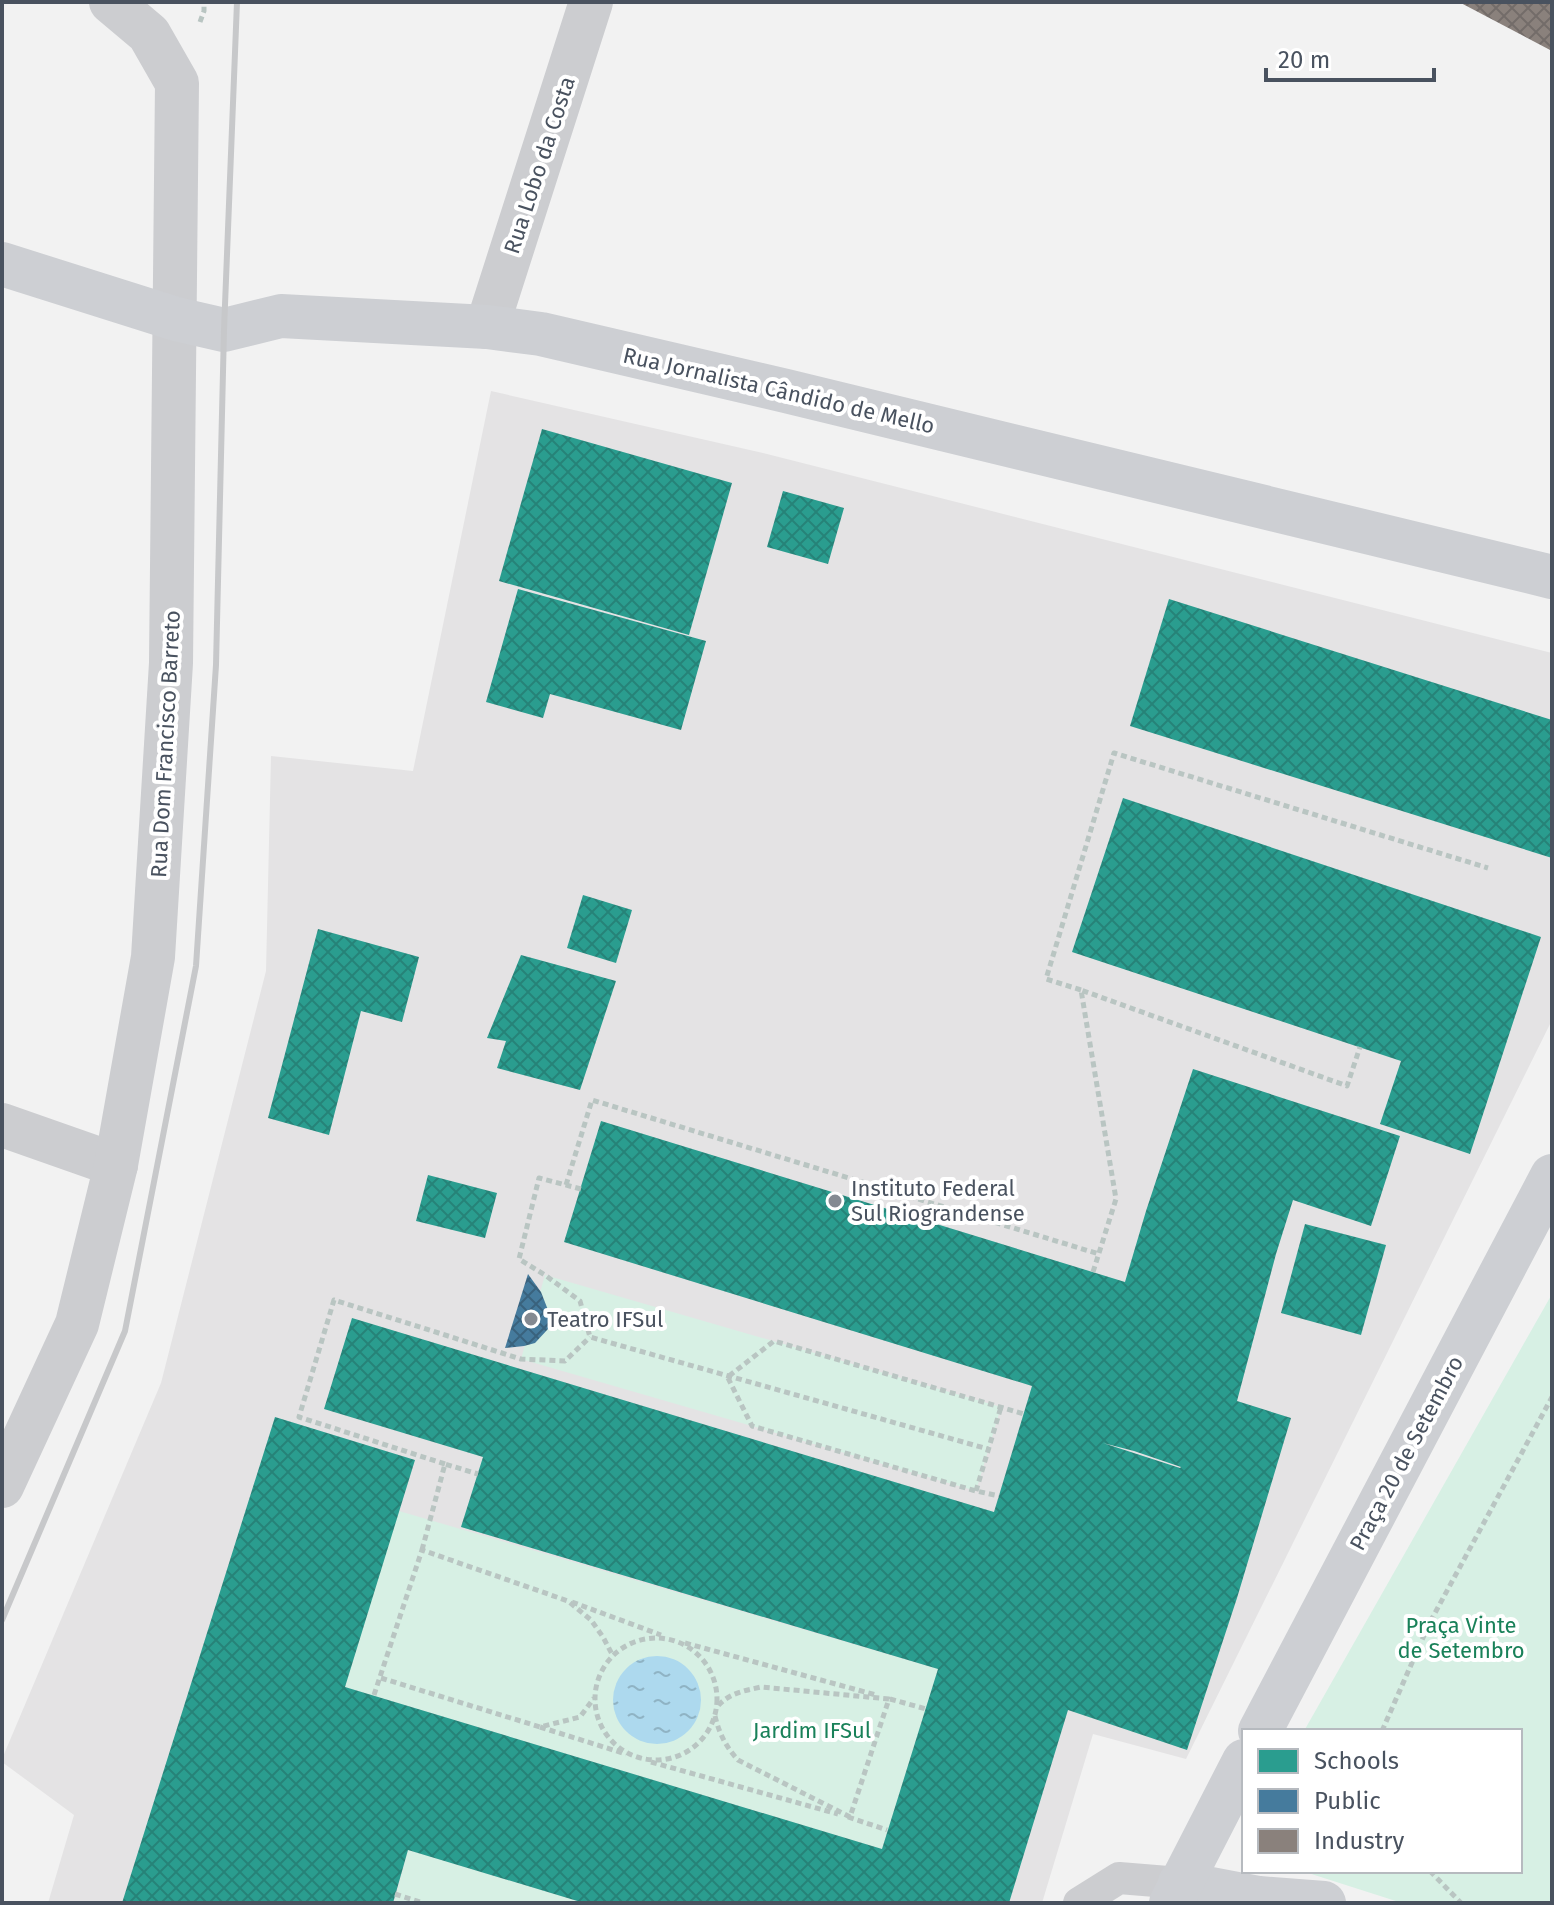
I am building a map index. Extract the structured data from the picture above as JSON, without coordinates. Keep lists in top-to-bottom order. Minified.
{"streets":{"street":["Rua Lobo da Costa","Rua Jornalista Cândido de Mello","Rua Dom Francisco Barreto","Praça 20 de Setembro"]},"crossings":[["Rua Lobo da Costa","Rua Jornalista Cândido de Mello"],["Rua Jornalista Cândido de Mello","Rua Dom Francisco Barreto"]],"parks":["Praça Vinte de Setembro","Jardim IFSul"],"places":["Instituto Federal Sul Riograndense","Teatro IFSul"],"legend":["Schools","Public","Industry"],"scale_bar":"20 m"}
